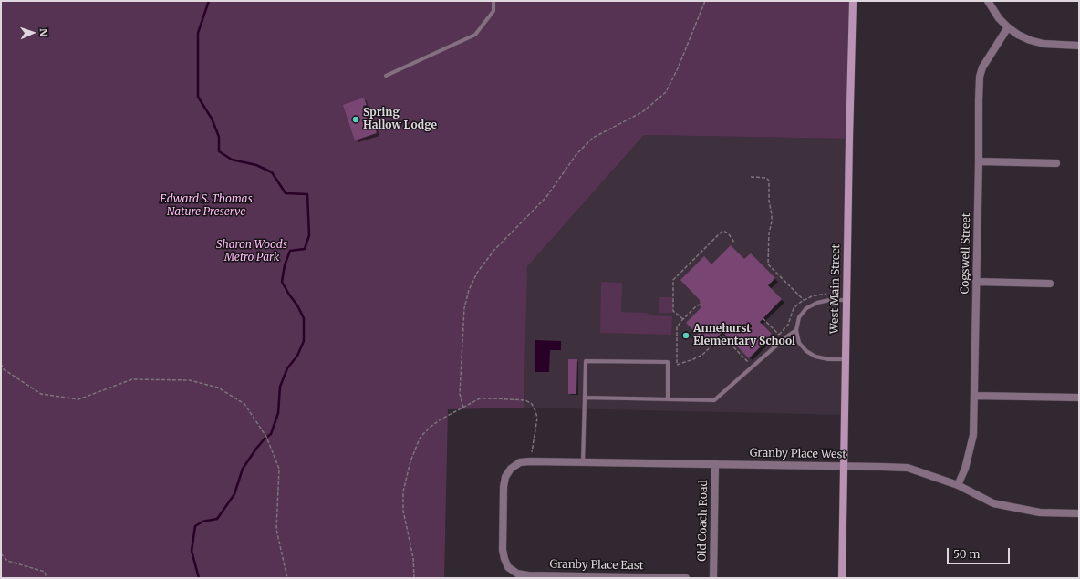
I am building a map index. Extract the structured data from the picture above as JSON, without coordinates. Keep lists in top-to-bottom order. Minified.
{"streets":{"main road":["West Main Street"],"street":["Cogswell Street","Granby Place West","Old Coach Road","Granby Place East"]},"crossings":[["Cogswell Street","Granby Place West"],["West Main Street","Granby Place West"],["Granby Place West","Old Coach Road"],["Granby Place West","Granby Place East"]],"parks":["Edward S. Thomas Nature Preserve","Sharon Woods Metro Park"],"places":["Spring Hallow Lodge","Annehurst Elementary School"],"scale_bar":"50 m","north":"right"}
